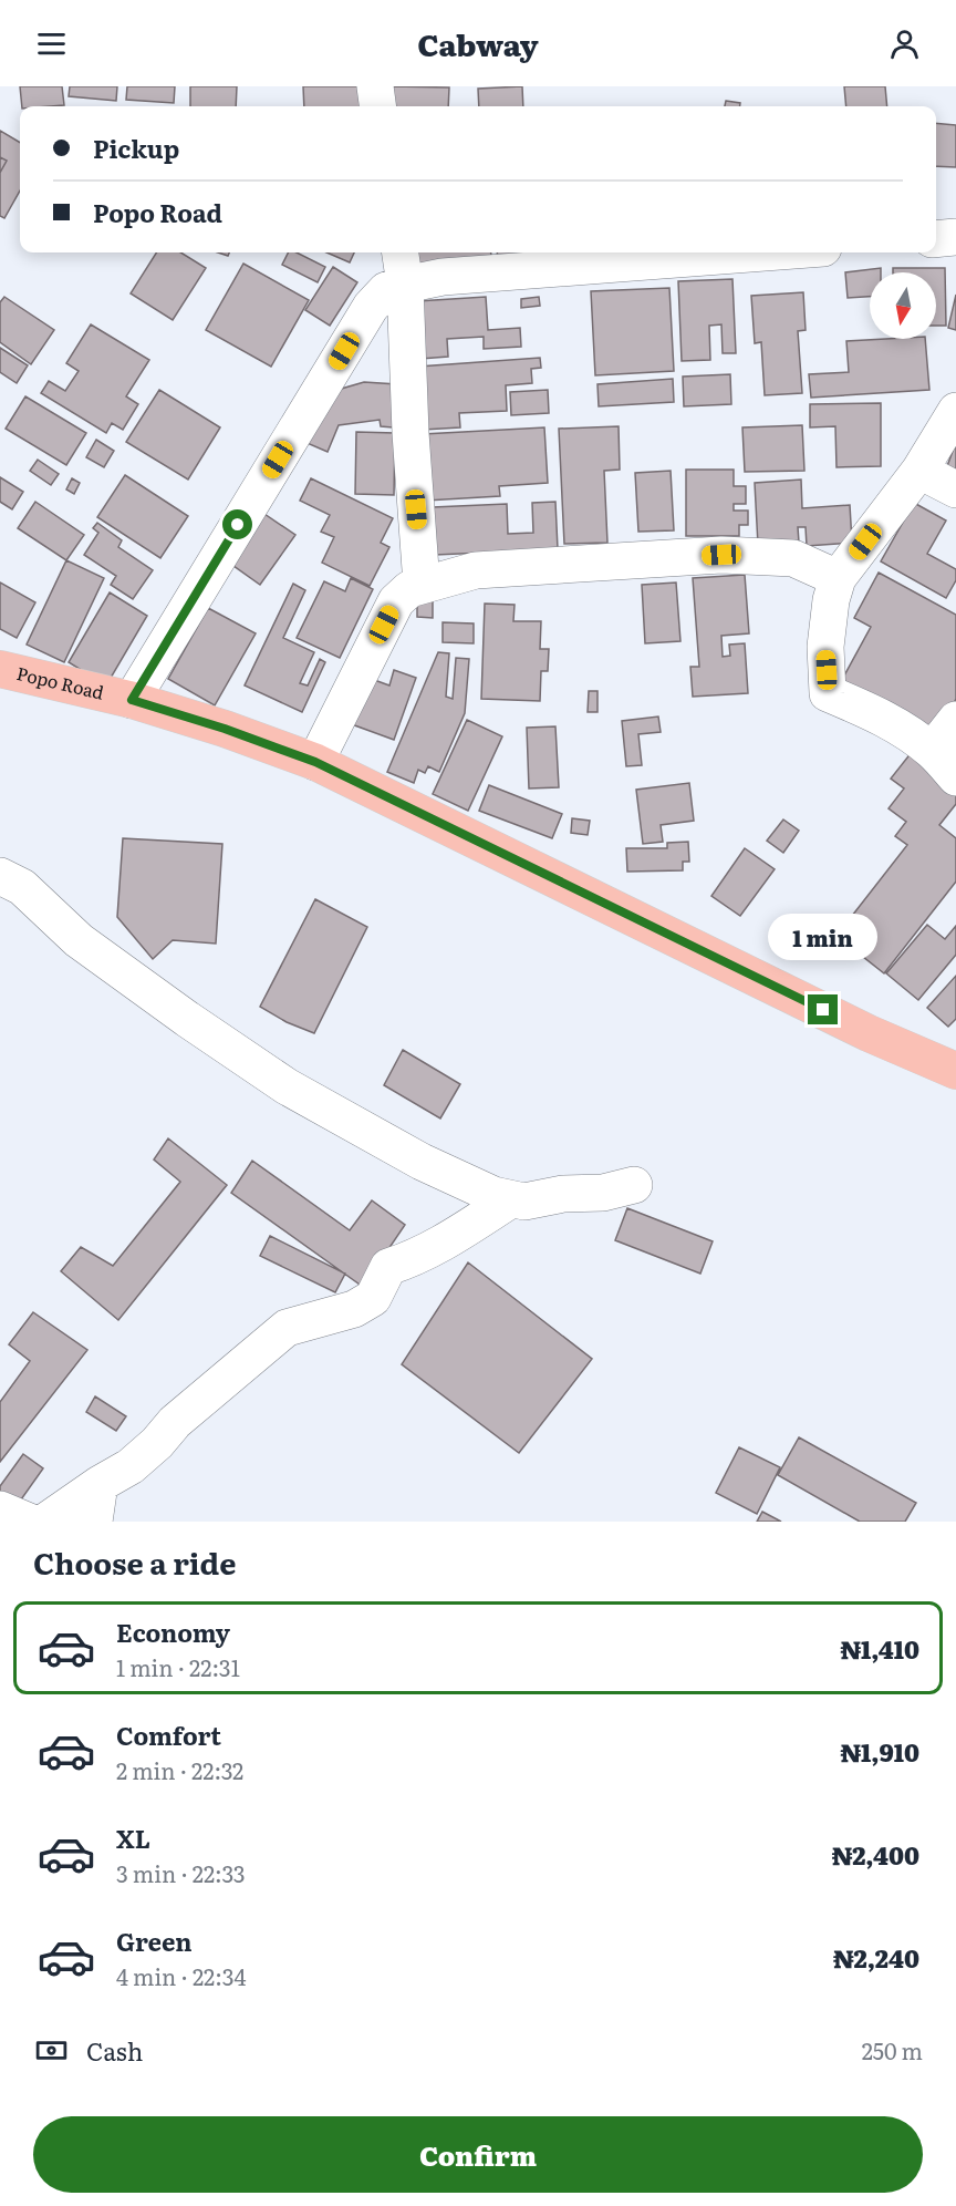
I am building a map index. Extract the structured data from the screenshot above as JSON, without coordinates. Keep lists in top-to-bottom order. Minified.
{"streets":{"main road":["Popo Road"]},"north":"bottom","page":{"header":"Cabway","banner":["Pickup","Popo Road"],"bubble":"1 min","heading":"Choose a ride","list":[{"name":"Economy","note":"1 min · 22:31","value":"₦1,410"},{"name":"Comfort","note":"2 min · 22:32","value":"₦1,910"},{"name":"XL","note":"3 min · 22:33","value":"₦2,400"},{"name":"Green","note":"4 min · 22:34","value":"₦2,240"}],"pay":["Cash","250 m"],"buttons":"Confirm"}}
